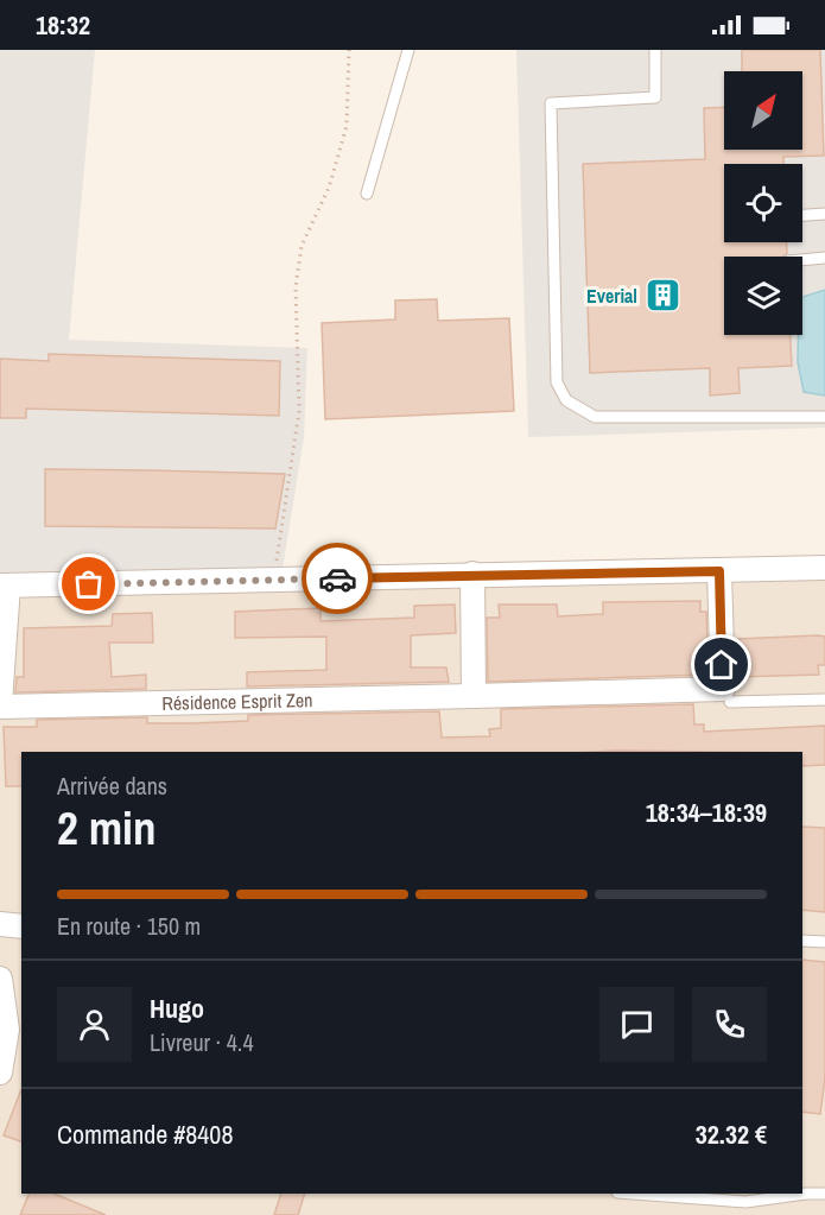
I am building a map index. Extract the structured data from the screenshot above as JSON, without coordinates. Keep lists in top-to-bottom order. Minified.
{"streets":{"street":["Résidence Esprit Zen"]},"places":{"building":["Everial"]},"north":"top right","page":{"status":"18:32","heading":["2 min","Arrivée dans","18:34–18:39"],"panel":["Hugo","Livreur · 4.4","Commande #8408","32.32 €"],"bar":"En route · 150 m"}}
